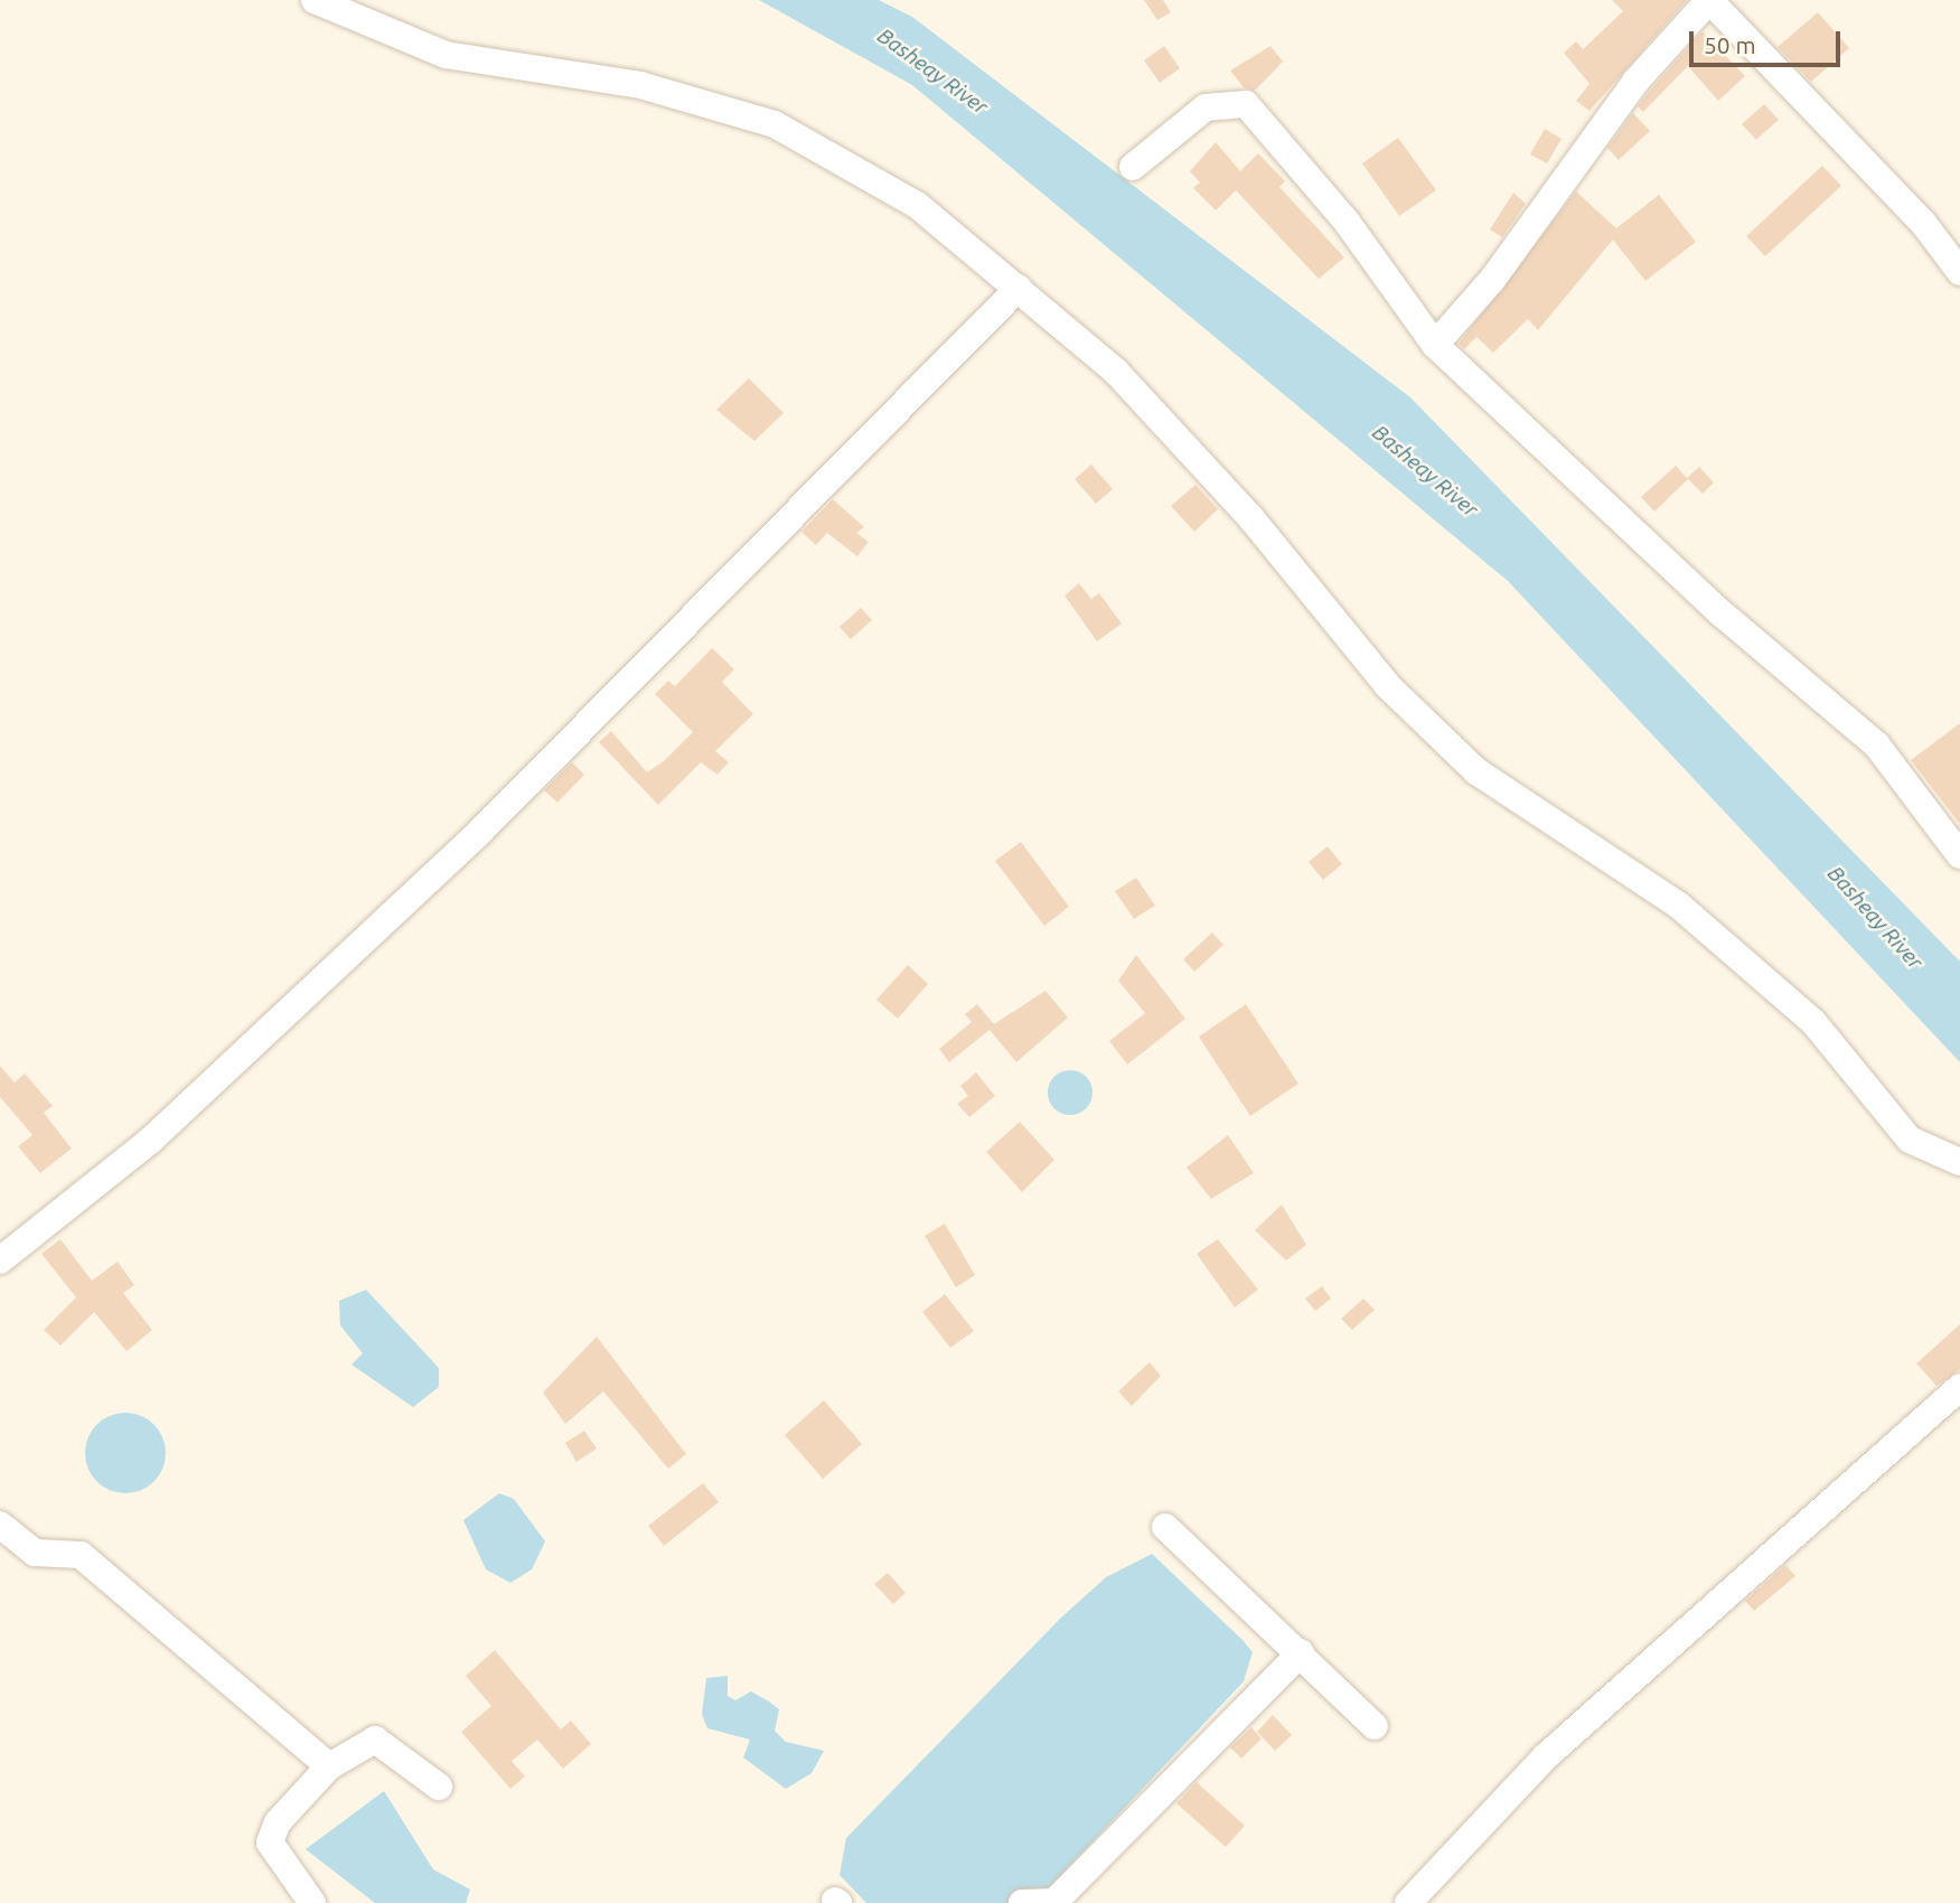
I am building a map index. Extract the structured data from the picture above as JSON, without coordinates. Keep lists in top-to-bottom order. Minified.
{"water":["Basheay River"],"scale_bar":"50 m"}
